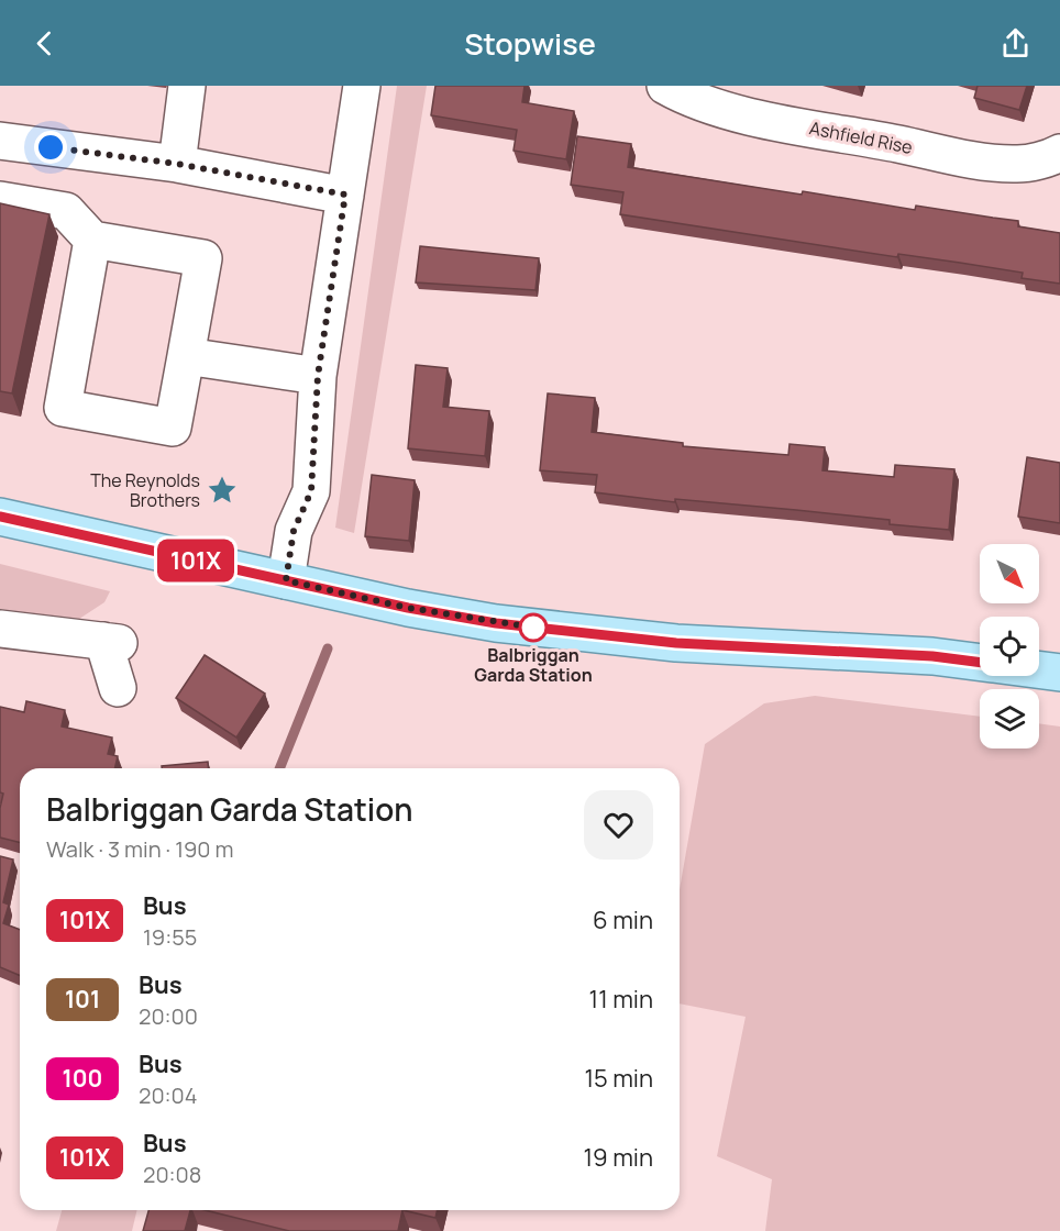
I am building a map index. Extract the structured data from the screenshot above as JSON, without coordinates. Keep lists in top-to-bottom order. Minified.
{"streets":{"street":["Ashfield Rise"]},"places":{"place":["The Reynolds Brothers"],"other":["Balbriggan Garda Station"]},"lines":["bus line 101X"],"north":"bottom right","page":{"header":"Stopwise","on_map":"101X","heading":["Balbriggan Garda Station","Walk · 3 min · 190 m"],"list":[{"mark":"101X","name":"Bus","note":"19:55","value":"6 min"},{"mark":"101","name":"Bus","note":"20:00","value":"11 min"},{"mark":"100","name":"Bus","note":"20:04","value":"15 min"},{"mark":"101X","name":"Bus","note":"20:08","value":"19 min"}]}}
